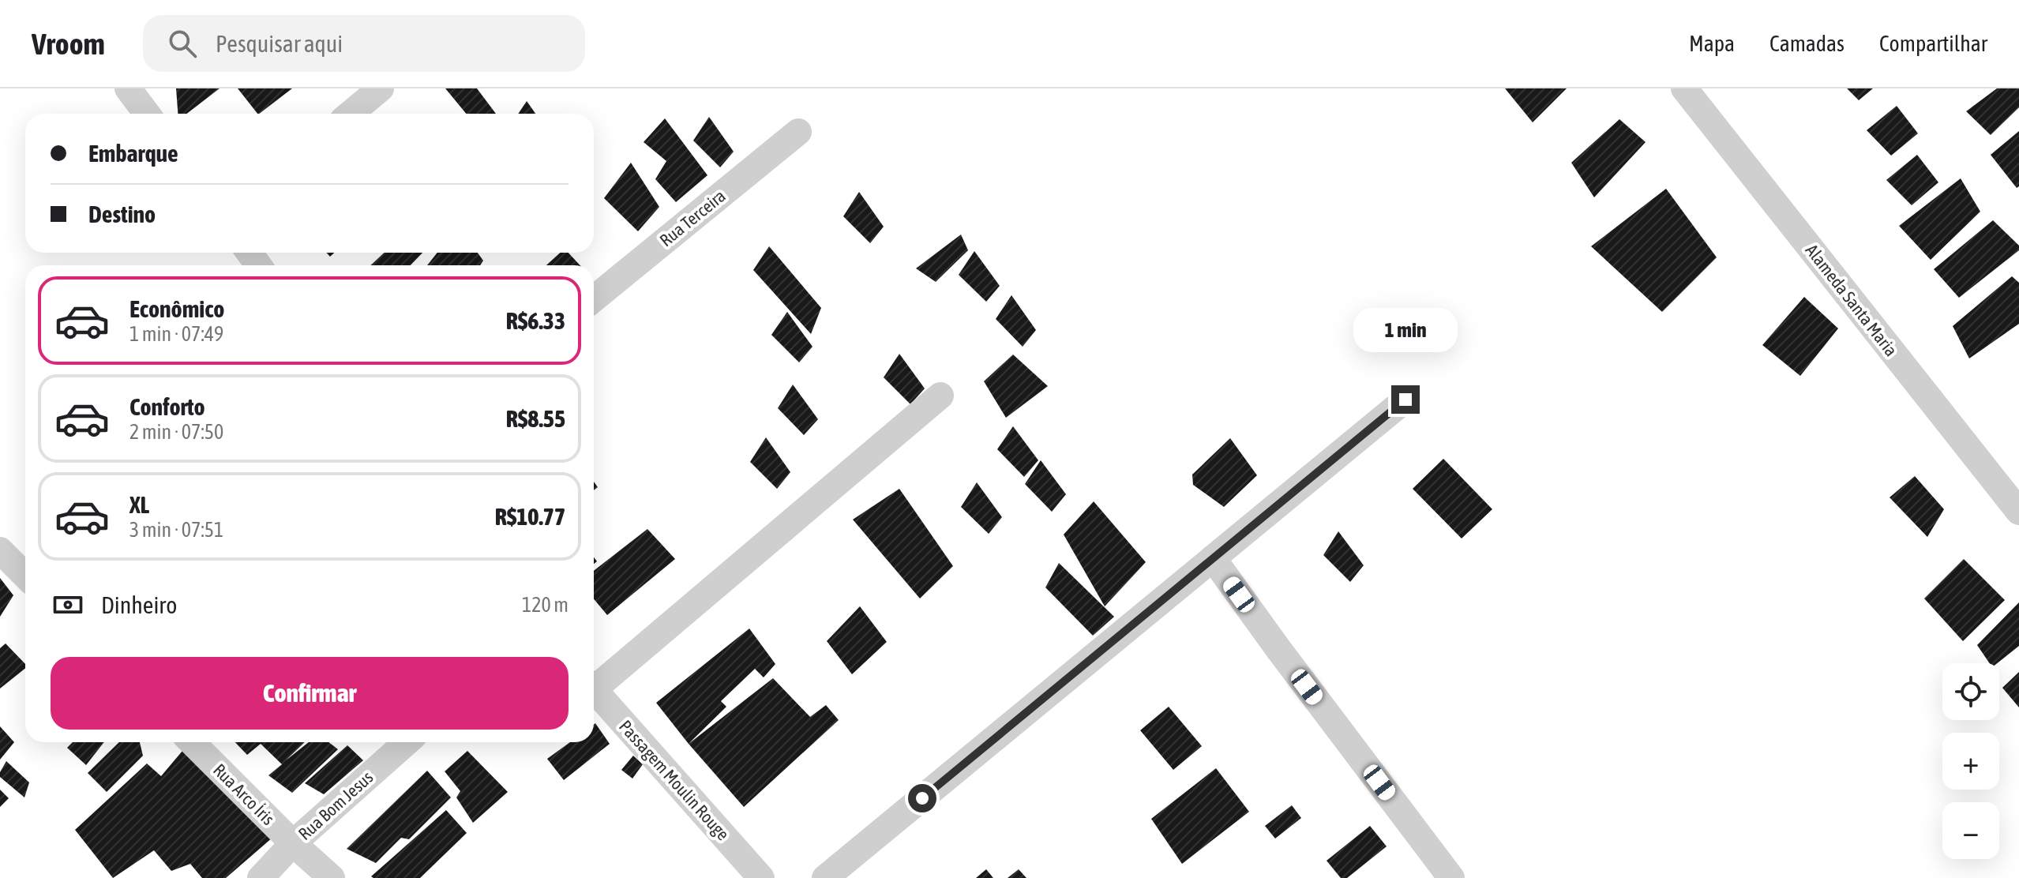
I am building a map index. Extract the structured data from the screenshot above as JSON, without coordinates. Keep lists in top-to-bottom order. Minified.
{"streets":{"street":["Rua Terceira","Alameda Santa Maria","Passagem Moulin Rouge","Rua Arco Íris","Rua Bom Jesus"]},"crossings":[["Rua Arco Íris","Rua Bom Jesus"]],"page":{"header":"Vroom","search":"Pesquisar aqui","nav":["Mapa","Camadas","Compartilhar"],"banner":["Embarque","Destino"],"list":[{"name":"Econômico","note":"1 min · 07:49","value":"R$6.33"},{"name":"Conforto","note":"2 min · 07:50","value":"R$8.55"},{"name":"XL","note":"3 min · 07:51","value":"R$10.77"}],"bubble":"1 min","pay":["Dinheiro","120 m"],"buttons":"Confirmar","map_buttons":["+","−"]}}
